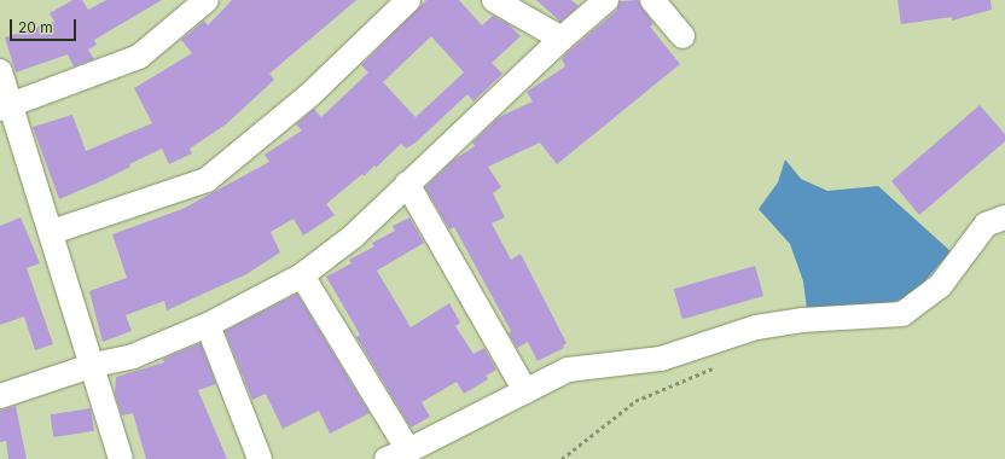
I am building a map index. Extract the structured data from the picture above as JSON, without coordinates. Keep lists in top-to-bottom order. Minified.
{"scale_bar":"20 m"}
